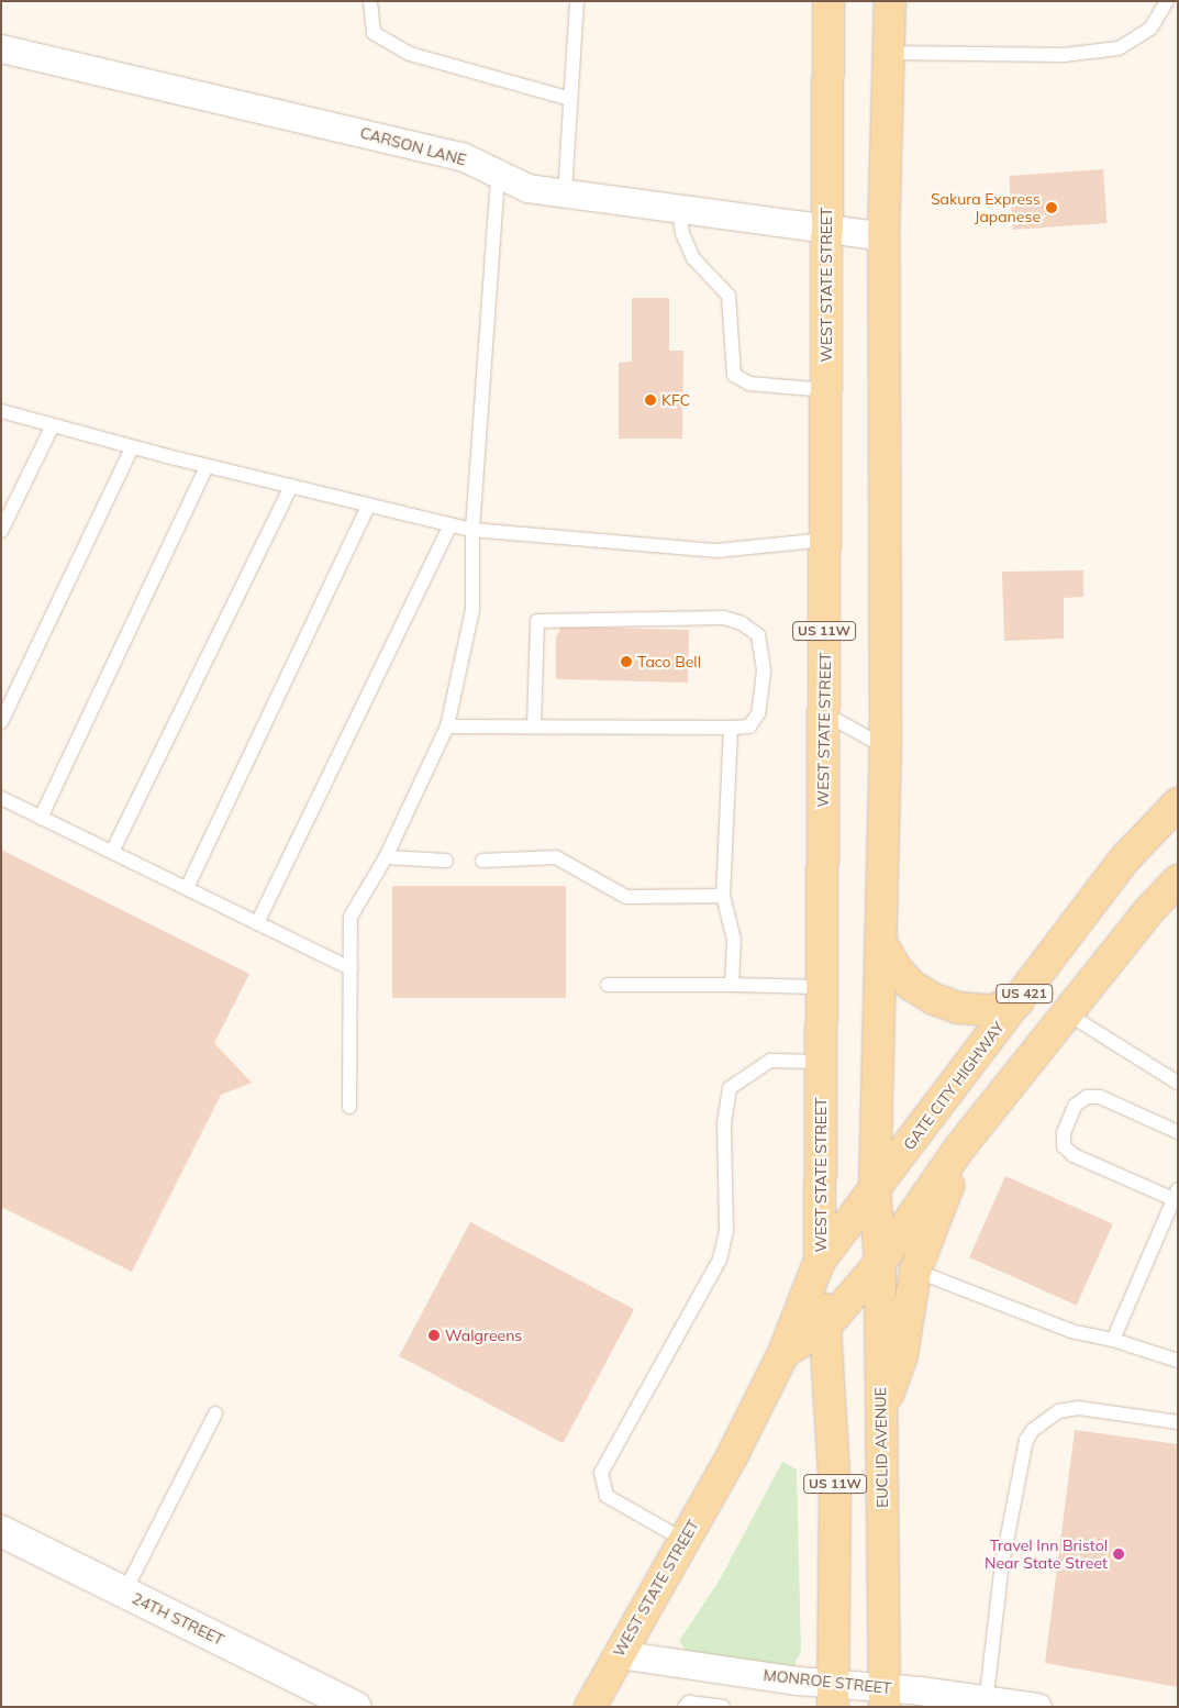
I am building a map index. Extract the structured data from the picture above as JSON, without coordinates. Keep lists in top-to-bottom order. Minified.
{"streets":{"main road":["WEST STATE STREET","US 11W","US 421","GATE CITY HIGHWAY","EUCLID AVENUE"],"street":["CARSON LANE","24TH STREET","MONROE STREET"]},"crossings":[["CARSON LANE","WEST STATE STREET"],["CARSON LANE","US 11W"],["WEST STATE STREET","US 11W"],["WEST STATE STREET","GATE CITY HIGHWAY"],["WEST STATE STREET","MONROE STREET"],["US 11W","GATE CITY HIGHWAY"],["US 11W","EUCLID AVENUE"],["US 11W","MONROE STREET"],["US 421","EUCLID AVENUE"],["GATE CITY HIGHWAY","EUCLID AVENUE"],["EUCLID AVENUE","MONROE STREET"]],"places":["Sakura Express Japanese","KFC","Taco Bell","Walgreens","Travel Inn Bristol Near State Street"]}
